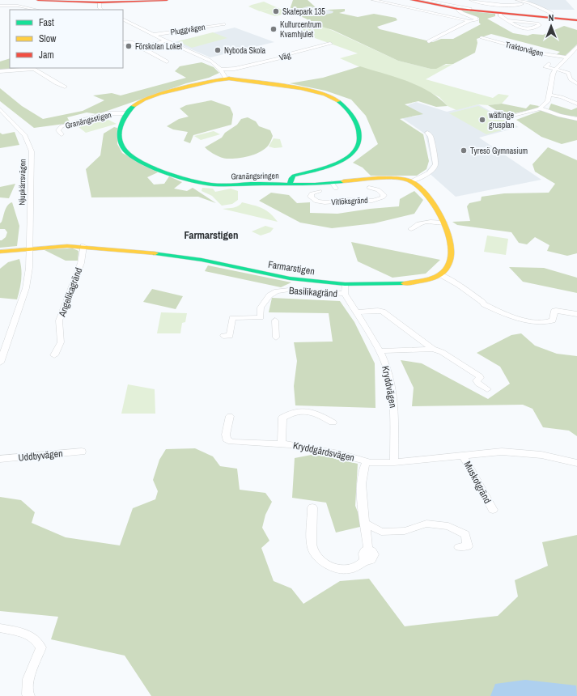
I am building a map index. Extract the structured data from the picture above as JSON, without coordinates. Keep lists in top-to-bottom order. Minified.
{"streets":{"street":["Pluggvägen","Traktorvägen","Väg","Granängsstigen","Granängsringen","Njupkärrsvägen","Vitlöksgränd","Farmarstigen","Angelikagränd","Basilikagränd","Kryddvägen","Kryddgårdsvägen","Uddbyvägen","Muskotgränd"]},"crossings":[["Granängsstigen","Granängsringen"],["Njupkärrsvägen","Farmarstigen"],["Farmarstigen","Angelikagränd"],["Basilikagränd","Kryddvägen"]],"districts":["Farmarstigen"],"places":["Skatepark 135","Kulturcentrum Kvarnhjulet","Förskolan Loket","Nyboda Skola","wättinge grusplan","Tyresö Gymnasium"],"legend":["Fast","Slow","Jam"],"north":"top"}
